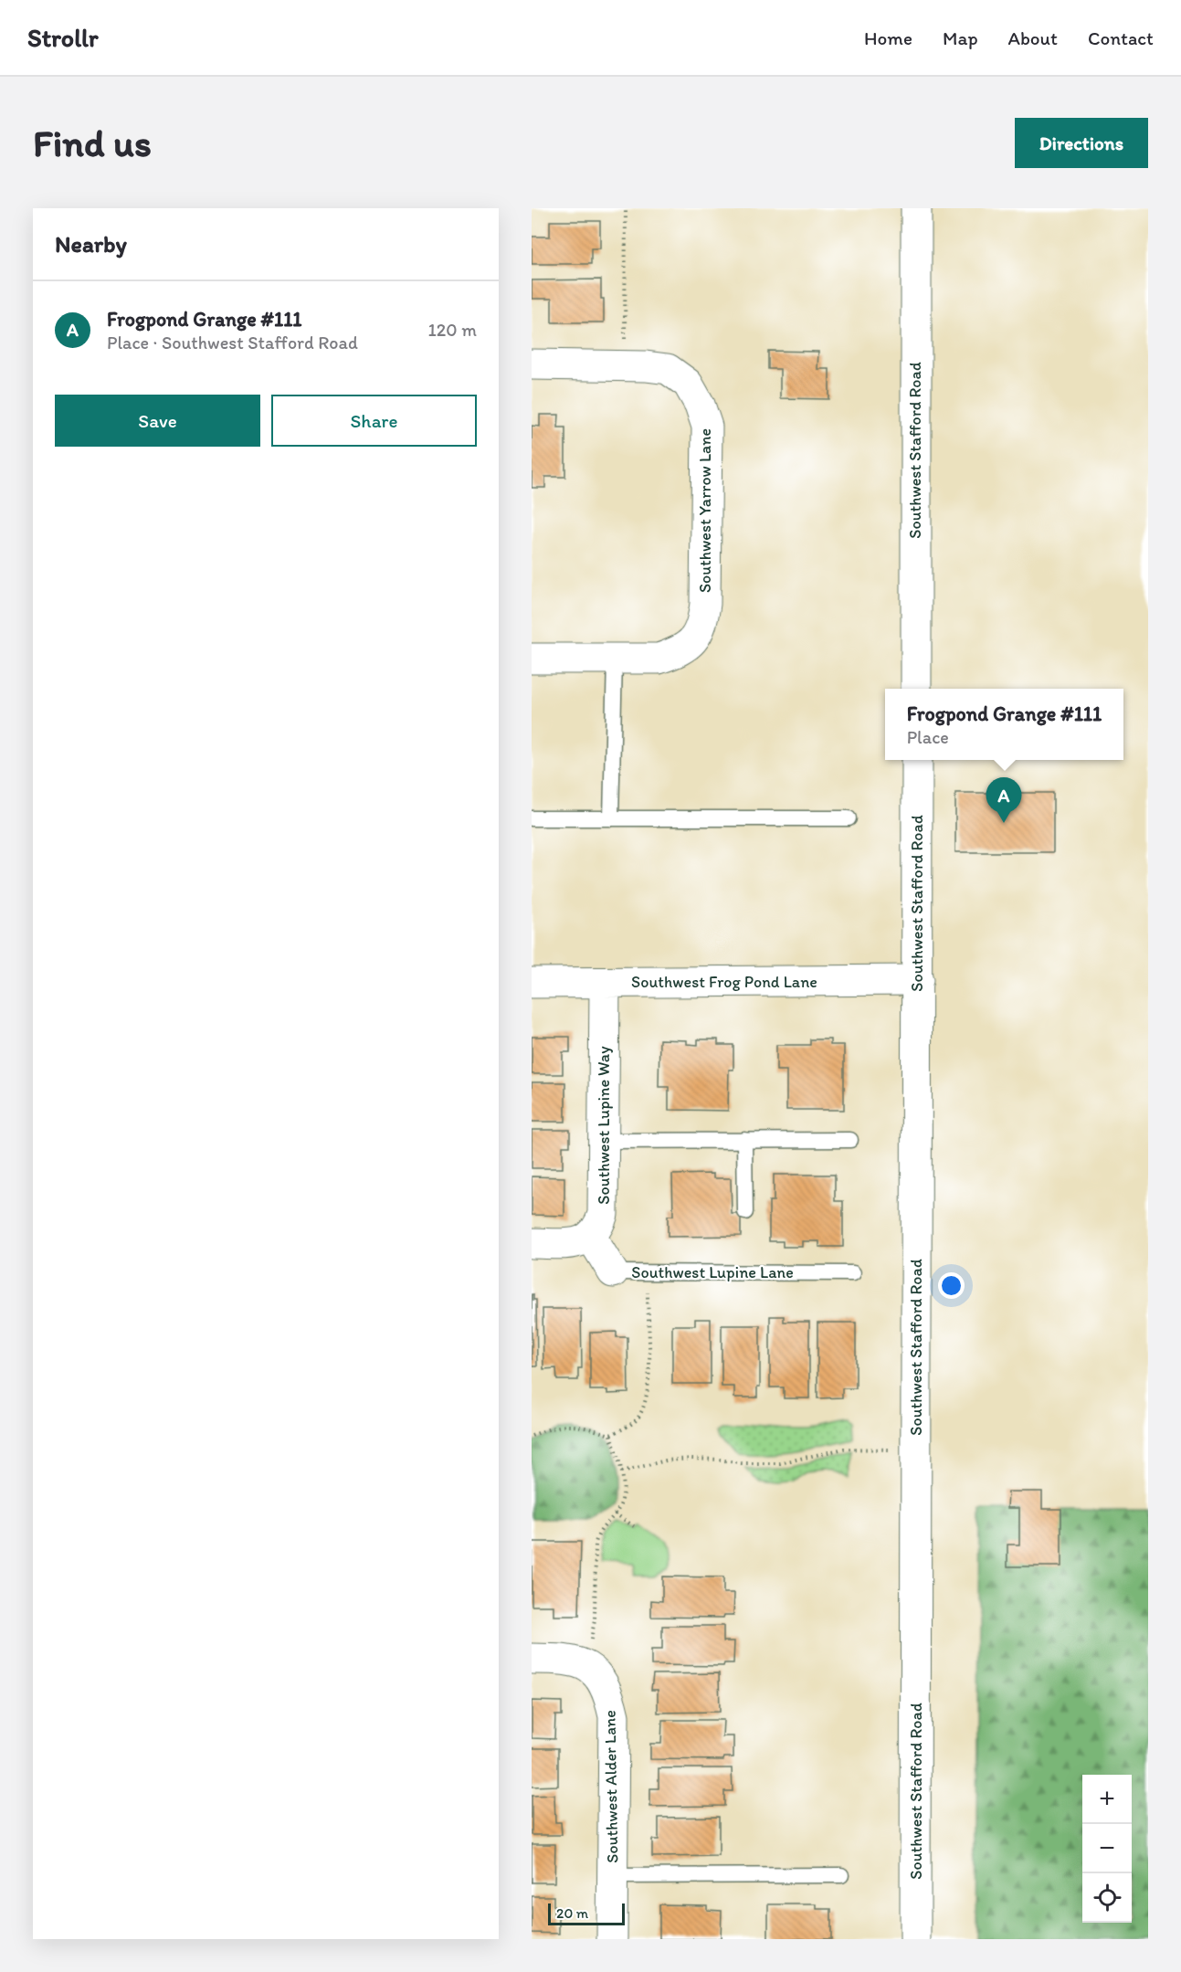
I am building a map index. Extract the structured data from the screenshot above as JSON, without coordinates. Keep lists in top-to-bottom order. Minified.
{"streets":{"street":["Southwest Stafford Road","Southwest Yarrow Lane","Southwest Frog Pond Lane","Southwest Lupine Way","Southwest Lupine Lane","Southwest Alder Lane"]},"crossings":[["Southwest Stafford Road","Southwest Frog Pond Lane"],["Southwest Frog Pond Lane","Southwest Lupine Way"],["Southwest Lupine Way","Southwest Lupine Lane"]],"scale_bar":"20 m","page":{"header":"Strollr","nav":["Home","Map","About","Contact"],"buttons":["Directions",["Save","Share"]],"title":"Find us","heading":"Nearby","list":[{"mark":"A","name":"Frogpond Grange #111","note":"Place · Southwest Stafford Road","value":"120 m"}],"popup":["Frogpond Grange #111","Place"],"pins":"A","map_buttons":["+","−"],"scale":"20 m"}}
